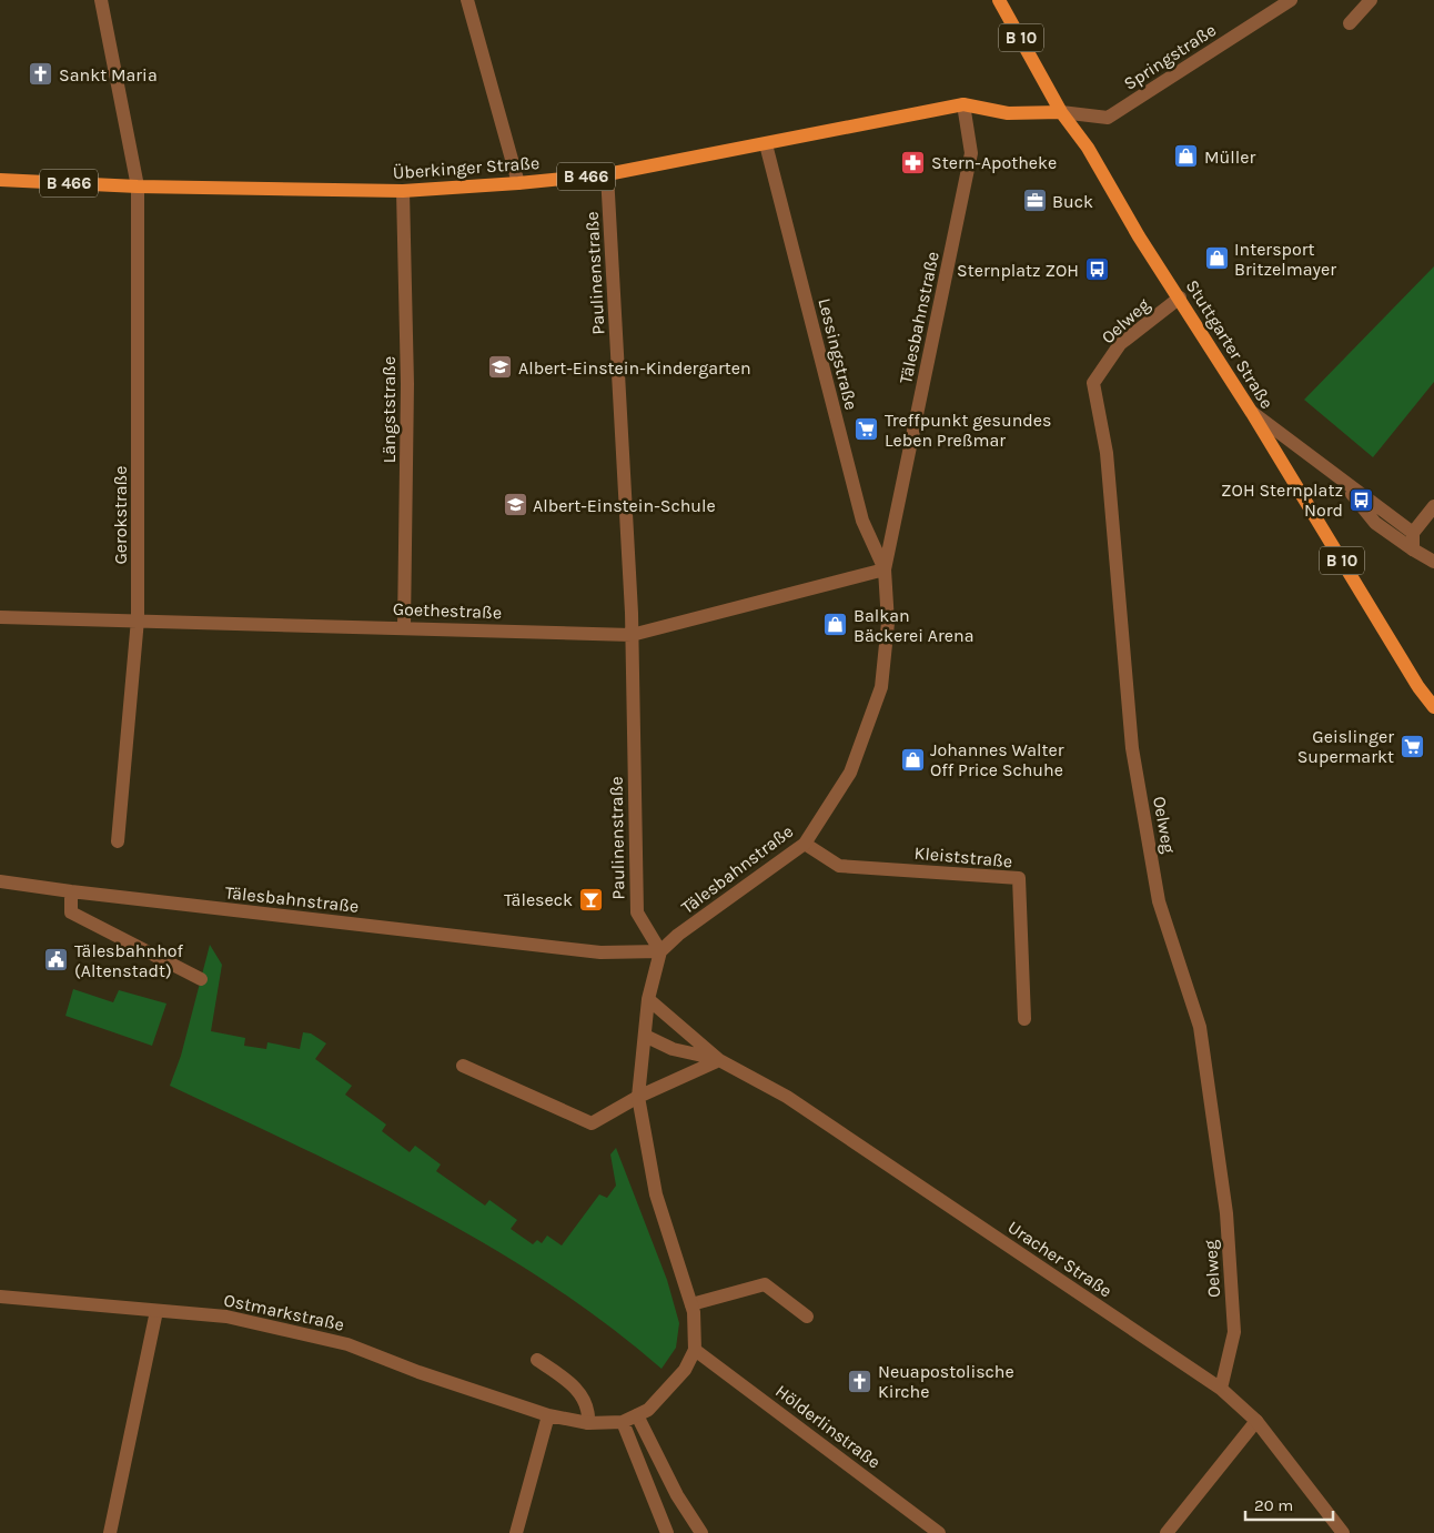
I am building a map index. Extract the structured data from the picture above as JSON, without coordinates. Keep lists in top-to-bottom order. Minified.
{"streets":{"main road":["B 10","Überkinger Straße","B 466","Stuttgarter Straße"],"street":["Springstraße","Paulinenstraße","Tälesbahnstraße","Oelweg","Lessingstraße","Längststraße","Gerokstraße","Goethestraße","Kleiststraße","Uracher Straße","Ostmarkstraße","Hölderlinstraße"]},"crossings":[["Springstraße","Überkinger Straße"],["Springstraße","Stuttgarter Straße"],["Überkinger Straße","Paulinenstraße"],["Überkinger Straße","Tälesbahnstraße"],["Überkinger Straße","Stuttgarter Straße"],["Überkinger Straße","Lessingstraße"],["Überkinger Straße","Längststraße"],["Überkinger Straße","Gerokstraße"],["Paulinenstraße","Tälesbahnstraße"],["Paulinenstraße","Goethestraße"],["Tälesbahnstraße","Lessingstraße"],["Tälesbahnstraße","Goethestraße"],["Tälesbahnstraße","Kleiststraße"],["Oelweg","Stuttgarter Straße"],["Oelweg","Uracher Straße"],["Lessingstraße","Goethestraße"],["Längststraße","Goethestraße"],["Gerokstraße","Goethestraße"]],"places":{"church":["Sankt Maria","Neuapostolische Kirche"],"shop":["Müller","Intersport Britzelmayer","Balkan Bäckerei Arena","Johannes Walter Off Price Schuhe"],"pharmacy":["Stern-Apotheke"],"office":["Buck"],"bus stop":["Sternplatz ZOH","ZOH Sternplatz Nord"],"school or university":["Albert-Einstein-Kindergarten","Albert-Einstein-Schule"],"supermarket":["Treffpunkt gesundes Leben Preßmar","Geislinger Supermarkt"],"bar":["Täleseck"],"public building":["Tälesbahnhof (Altenstadt)"]},"scale_bar":"20 m"}
